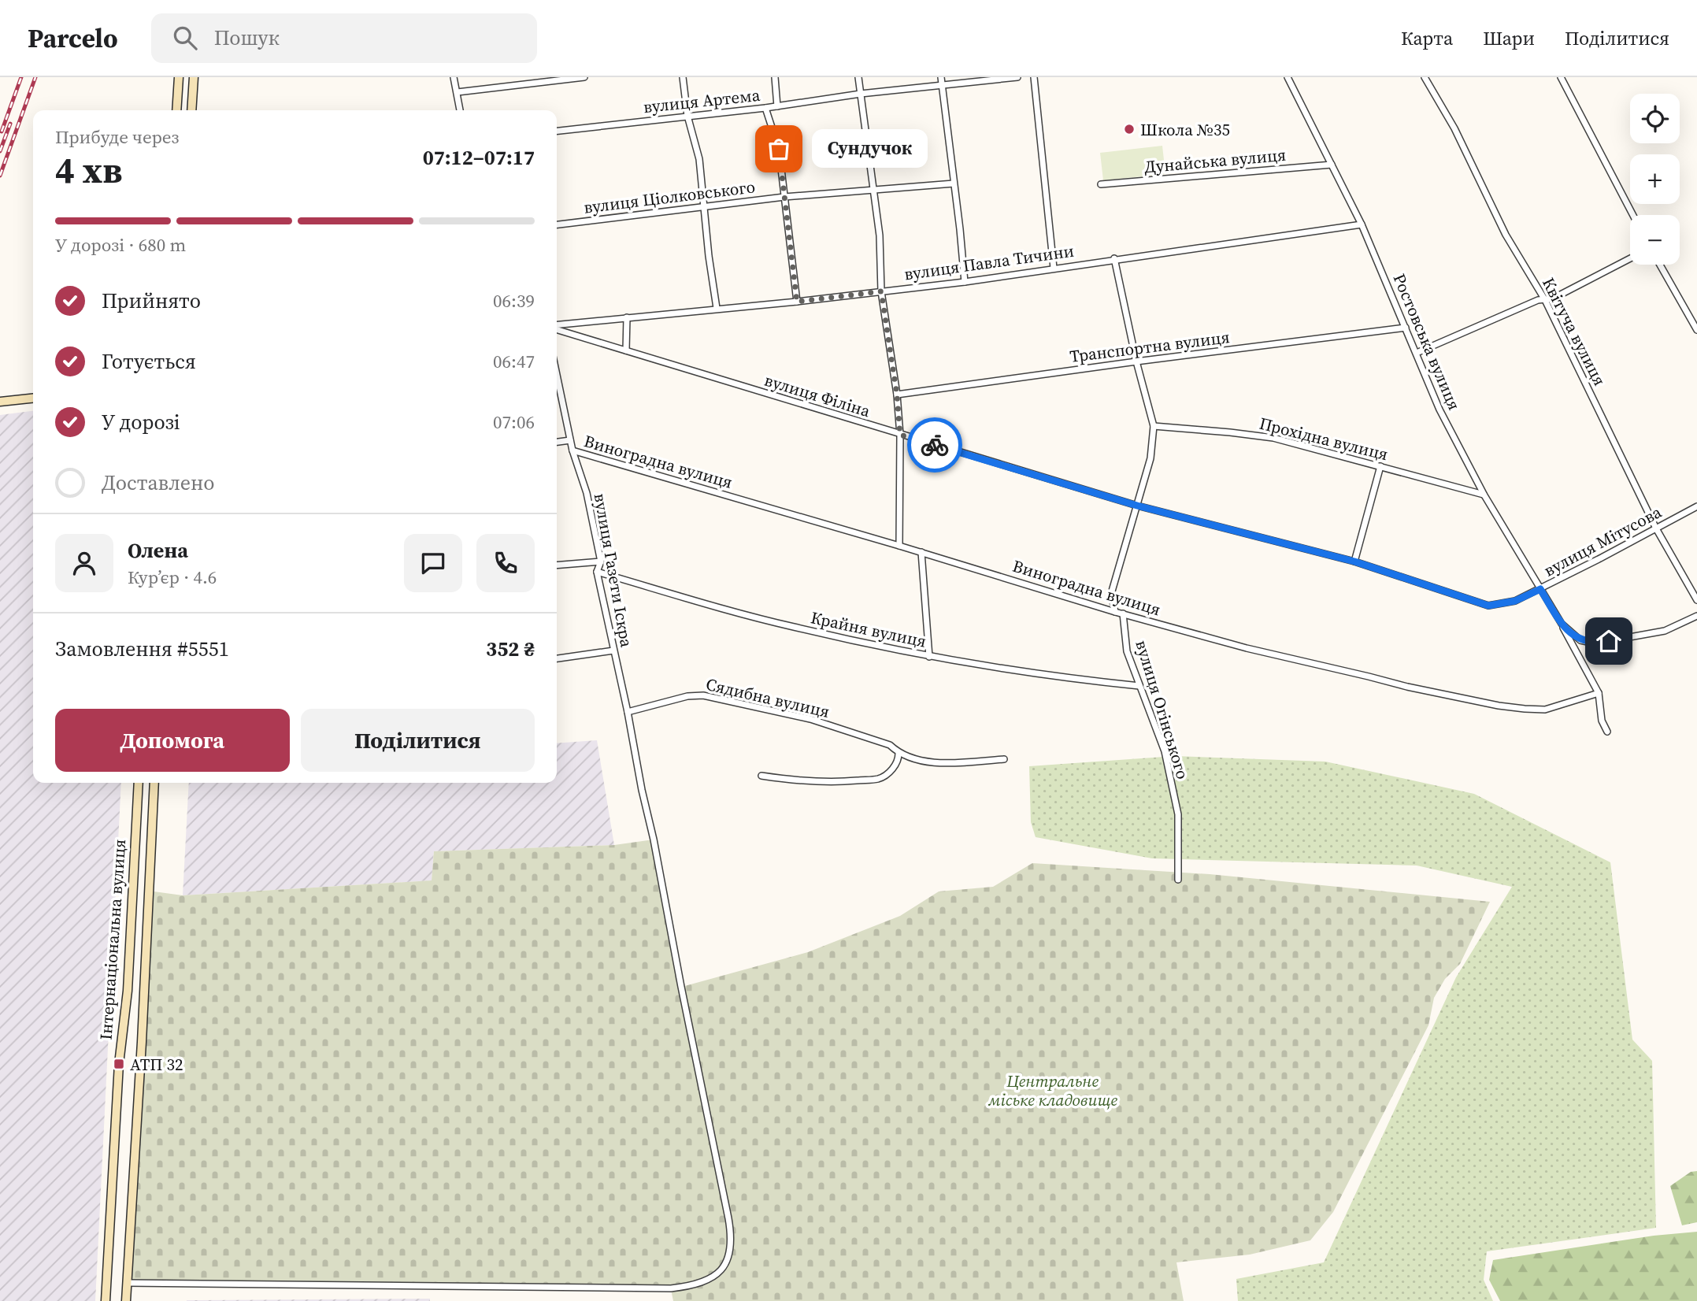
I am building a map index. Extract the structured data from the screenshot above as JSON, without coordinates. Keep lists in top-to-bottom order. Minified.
{"streets":{"main road":["Інтернаціональна вулиця"],"street":["вулиця Артема","Дунайська вулиця","вулиця Ціолковського","вулиця Павла Тичини","Квітуча вулиця","Ростовська вулиця","Транспортна вулиця","вулиця Філіна","Прохідна вулиця","Виноградна вулиця","вулиця Мітусова","вулиця Газети Іскра","Крайня вулиця","Сядибна вулиця","вулиця Огінського"]},"crossings":[["Дунайська вулиця","Ростовська вулиця"],["вулиця Павла Тичини","Ростовська вулиця"],["Квітуча вулиця","вулиця Мітусова"],["Ростовська вулиця","Транспортна вулиця"],["Ростовська вулиця","Прохідна вулиця"],["Ростовська вулиця","вулиця Мітусова"],["вулиця Філіна","вулиця Мітусова"],["Виноградна вулиця","вулиця Газети Іскра"],["Виноградна вулиця","вулиця Огінського"],["вулиця Газети Іскра","Крайня вулиця"],["вулиця Газети Іскра","Сядибна вулиця"],["вулиця Газети Іскра","Інтернаціональна вулиця"],["Крайня вулиця","вулиця Огінського"]],"parks":["Центральне міське кладовище"],"places":{"other":["Школа №35","Сундучок"],"transit":["АТП 32"]},"page":{"header":"Parcelo","search":"Пошук","nav":["Карта","Шари","Поділитися"],"map_buttons":["+","−"],"heading":["4 хв","Прибуде через","07:12–07:17"],"panel":["Олена","Кур’єр · 4.6","Замовлення #5551","352 ₴"],"bubble":"Сундучок","bar":"У дорозі · 680 m","list":[["Прийнято","06:39"],["Готується","06:47"],["У дорозі","07:06"],"Доставлено"],"buttons":["Допомога","Поділитися"]}}
